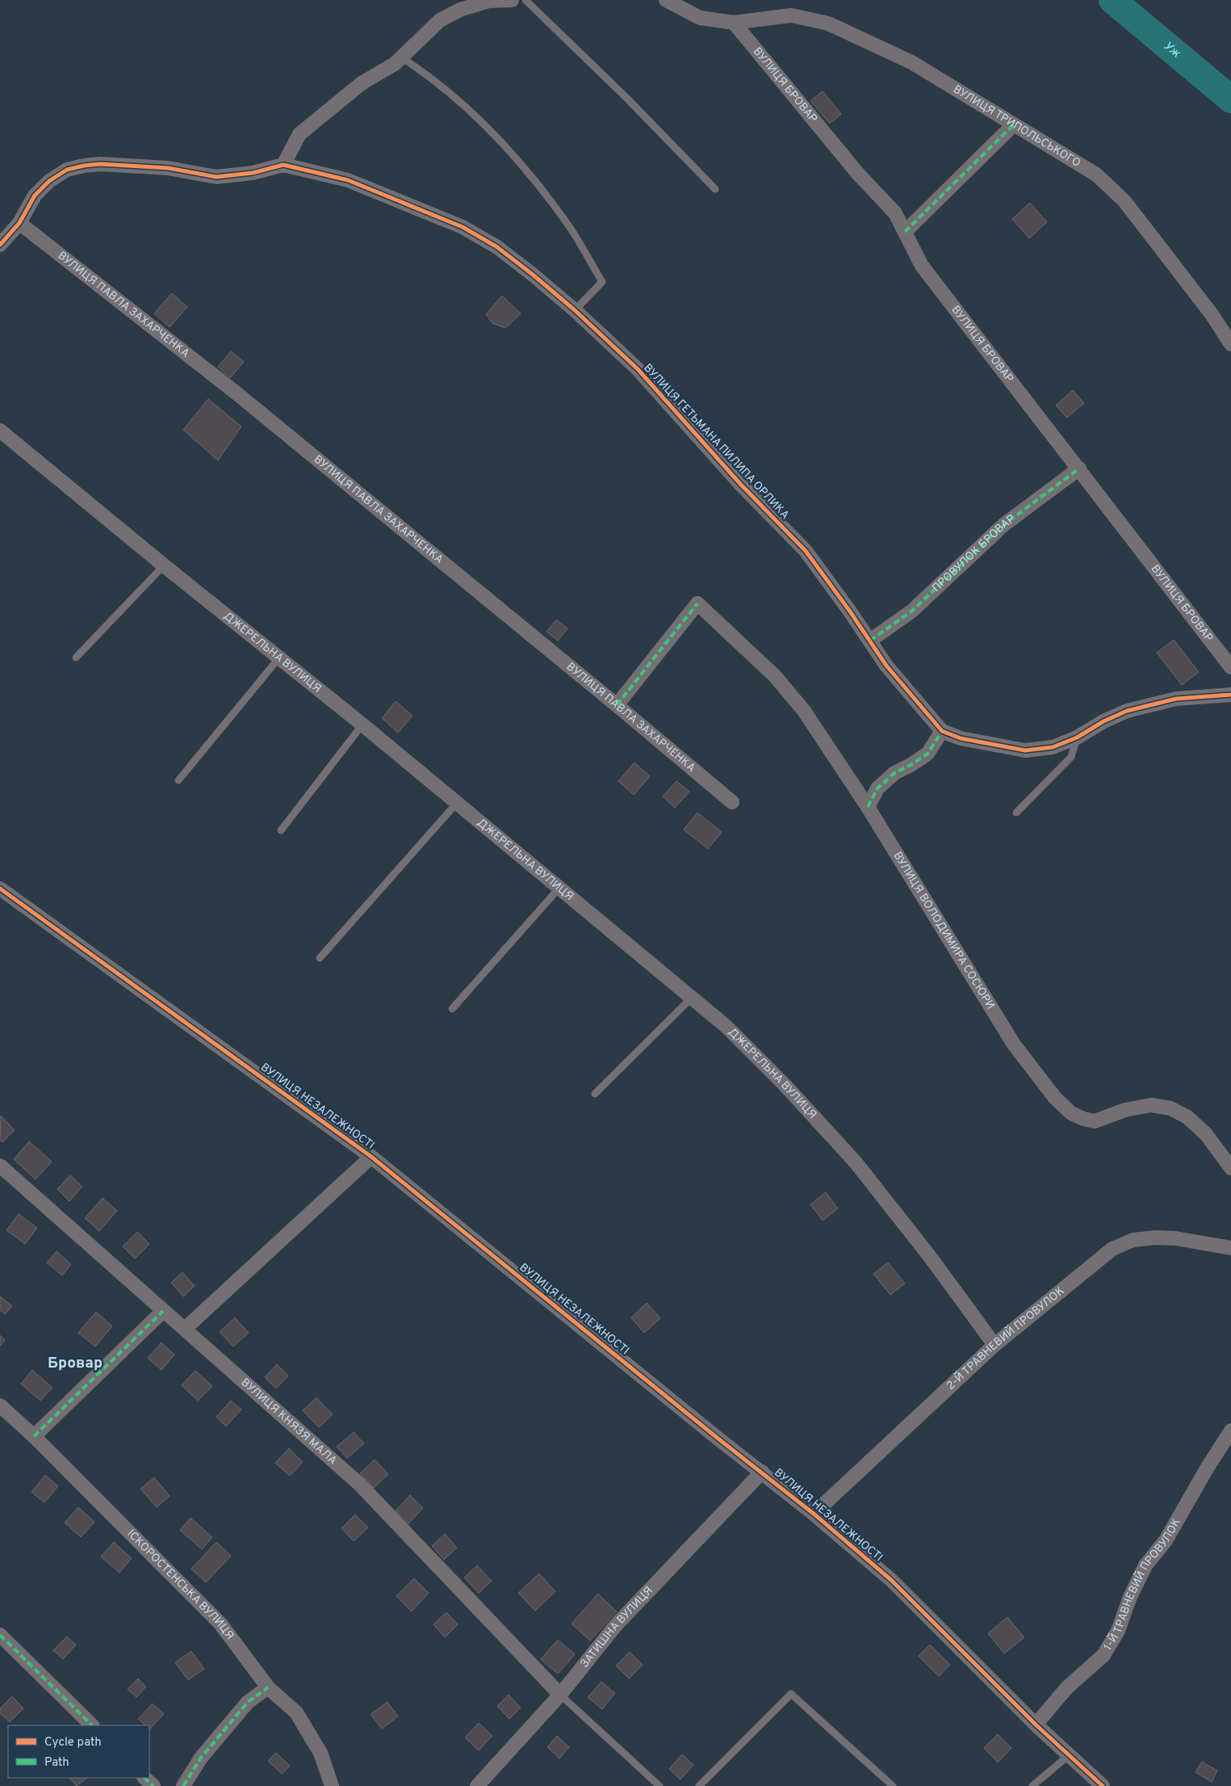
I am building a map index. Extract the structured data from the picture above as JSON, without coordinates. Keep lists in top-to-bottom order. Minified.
{"streets":{"street":["ВУЛИЦЯ БРОВАР","ВУЛИЦЯ ТРИПОЛЬСЬКОГО","ВУЛИЦЯ ПАВЛА ЗАХАРЧЕНКА","ВУЛИЦЯ ГЕТЬМАНА ПИЛИПА ОРЛИКА","ПРОВУЛОК БРОВАР","ДЖЕРЕЛЬНА ВУЛИЦЯ","ВУЛИЦЯ ВОЛОДИМИРА СОСЮРИ","ВУЛИЦЯ НЕЗАЛЕЖНОСТІ","2-Й ТРАВНЕВИЙ ПРОВУЛОК","ВУЛИЦЯ КНЯЗЯ МАЛА","1-Й ТРАВНЕВИЙ ПРОВУЛОК","ІСКОРОСТЕНСЬКА ВУЛИЦЯ","ЗАТИШНА ВУЛИЦЯ"]},"crossings":[["ВУЛИЦЯ БРОВАР","ВУЛИЦЯ ТРИПОЛЬСЬКОГО"],["ВУЛИЦЯ БРОВАР","ПРОВУЛОК БРОВАР"],["ВУЛИЦЯ ПАВЛА ЗАХАРЧЕНКА","ВУЛИЦЯ ГЕТЬМАНА ПИЛИПА ОРЛИКА"],["ВУЛИЦЯ ПАВЛА ЗАХАРЧЕНКА","ВУЛИЦЯ ВОЛОДИМИРА СОСЮРИ"],["ВУЛИЦЯ ГЕТЬМАНА ПИЛИПА ОРЛИКА","ПРОВУЛОК БРОВАР"],["ДЖЕРЕЛЬНА ВУЛИЦЯ","2-Й ТРАВНЕВИЙ ПРОВУЛОК"],["ВУЛИЦЯ НЕЗАЛЕЖНОСТІ","2-Й ТРАВНЕВИЙ ПРОВУЛОК"],["ВУЛИЦЯ НЕЗАЛЕЖНОСТІ","1-Й ТРАВНЕВИЙ ПРОВУЛОК"],["ВУЛИЦЯ НЕЗАЛЕЖНОСТІ","ЗАТИШНА ВУЛИЦЯ"],["ВУЛИЦЯ КНЯЗЯ МАЛА","ЗАТИШНА ВУЛИЦЯ"]],"districts":["Бровар"],"water":["Уж"],"legend":["Cycle path","Path"]}
